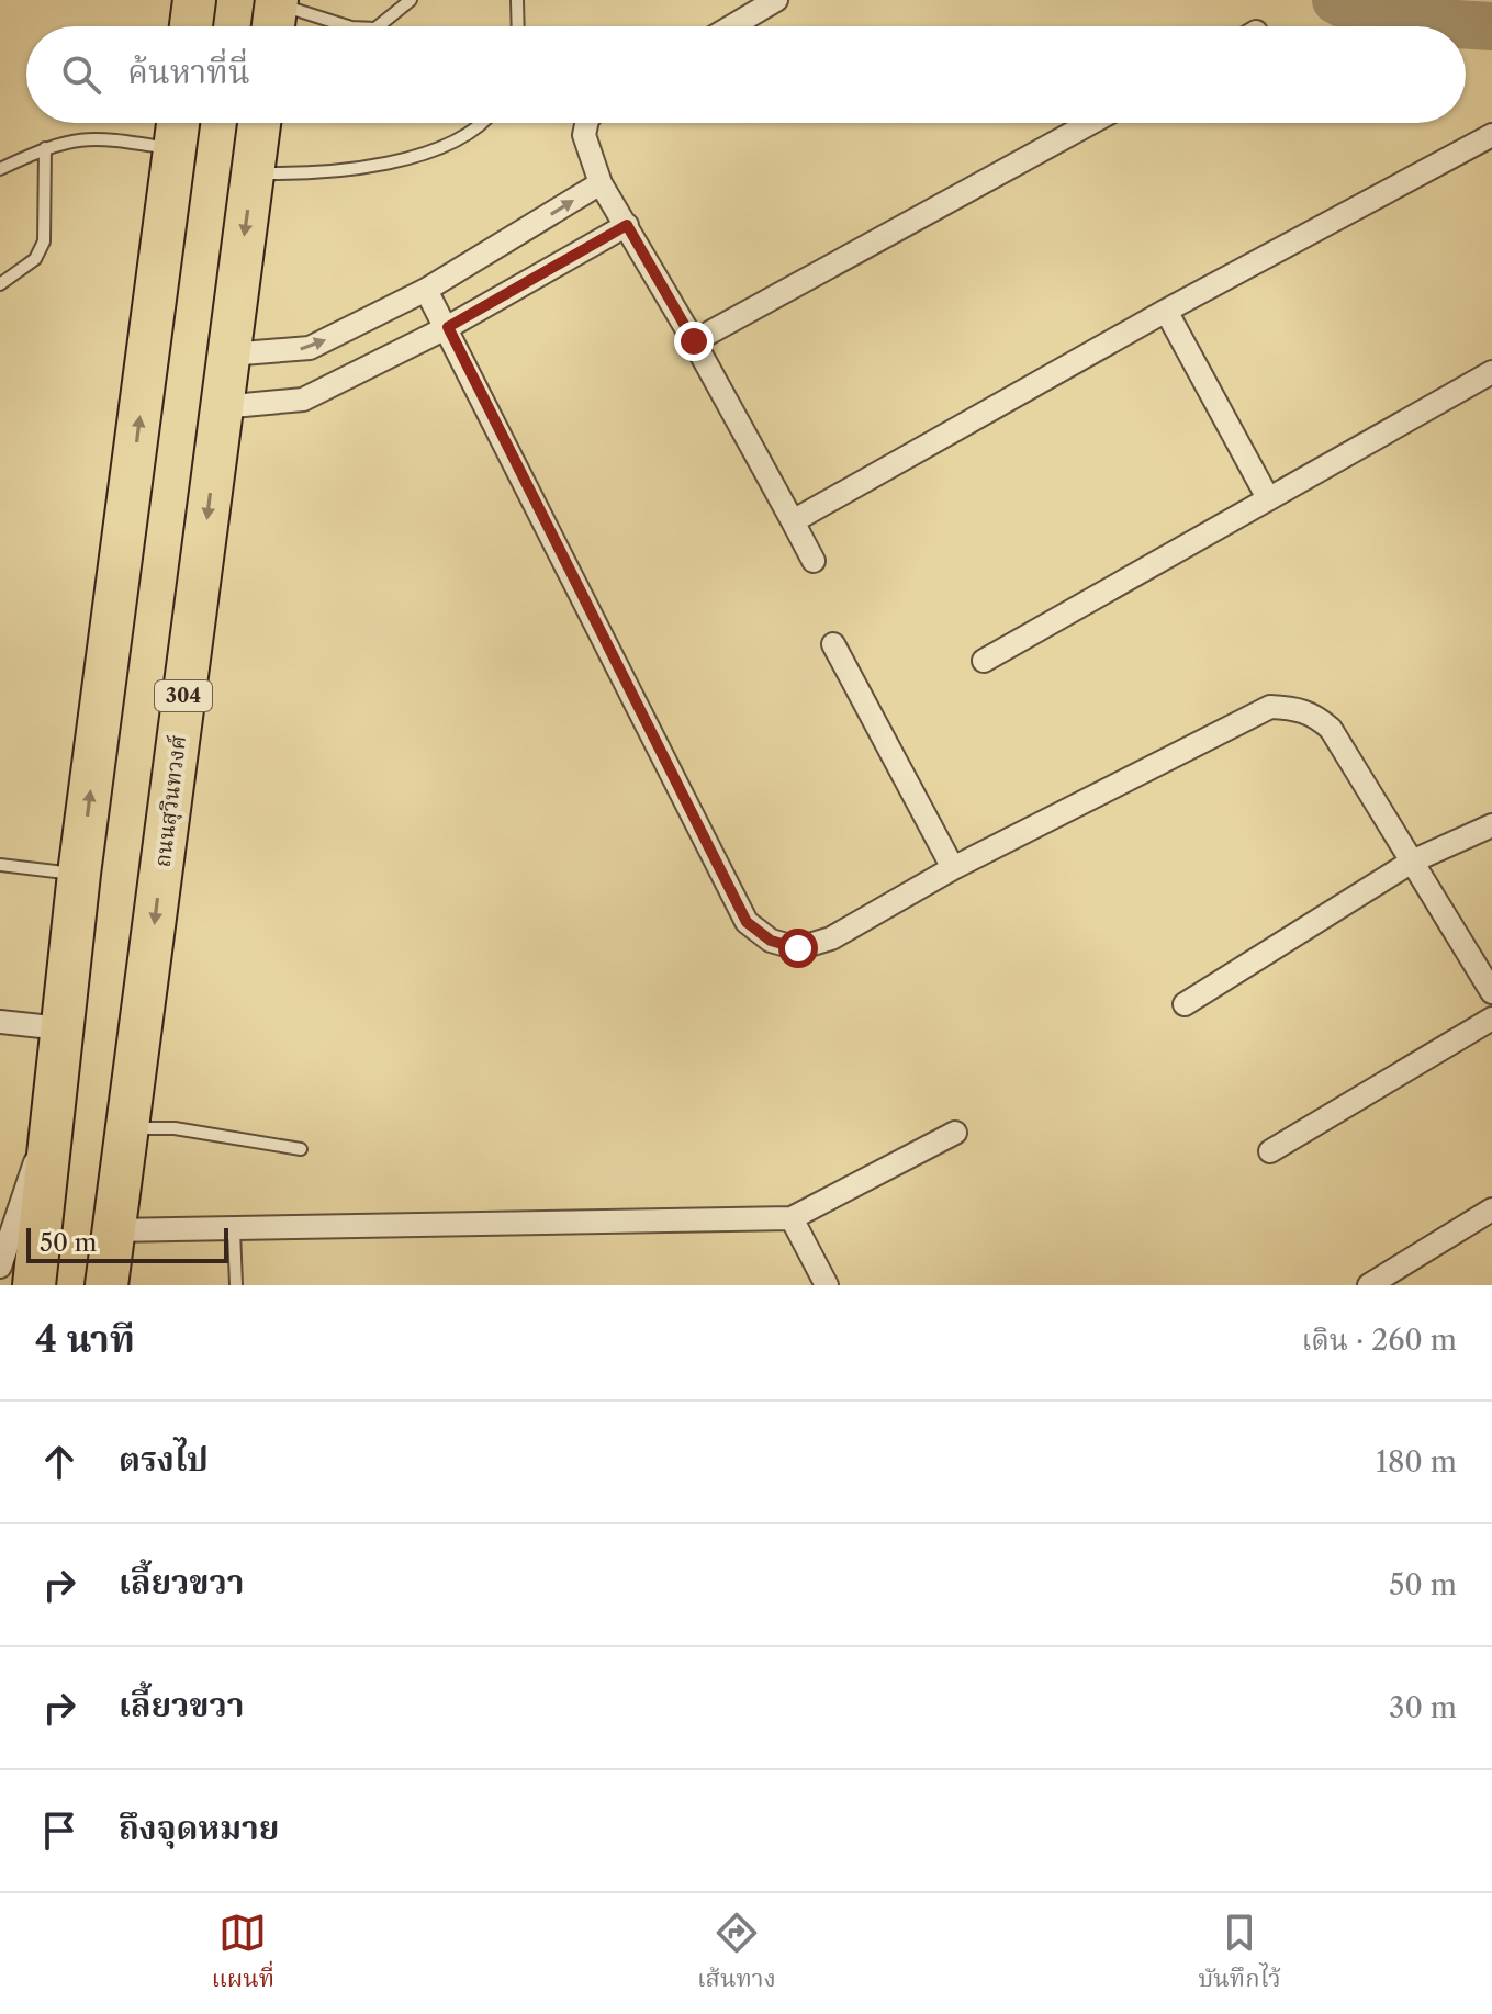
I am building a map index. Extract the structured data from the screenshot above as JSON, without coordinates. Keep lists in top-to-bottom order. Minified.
{"streets":{"highway":["304","ถนนสุวินทวงศ์"]},"scale_bar":"50 m","page":{"search":"ค้นหาที่นี่","scale":"50 m","heading":["4 นาที","เดิน · 260 m"],"list":[["ตรงไป","180 m"],["เลี้ยวขวา","50 m"],["เลี้ยวขวา","30 m"],"ถึงจุดหมาย"],"nav":["แผนที่","เส้นทาง","บันทึกไว้"]}}
